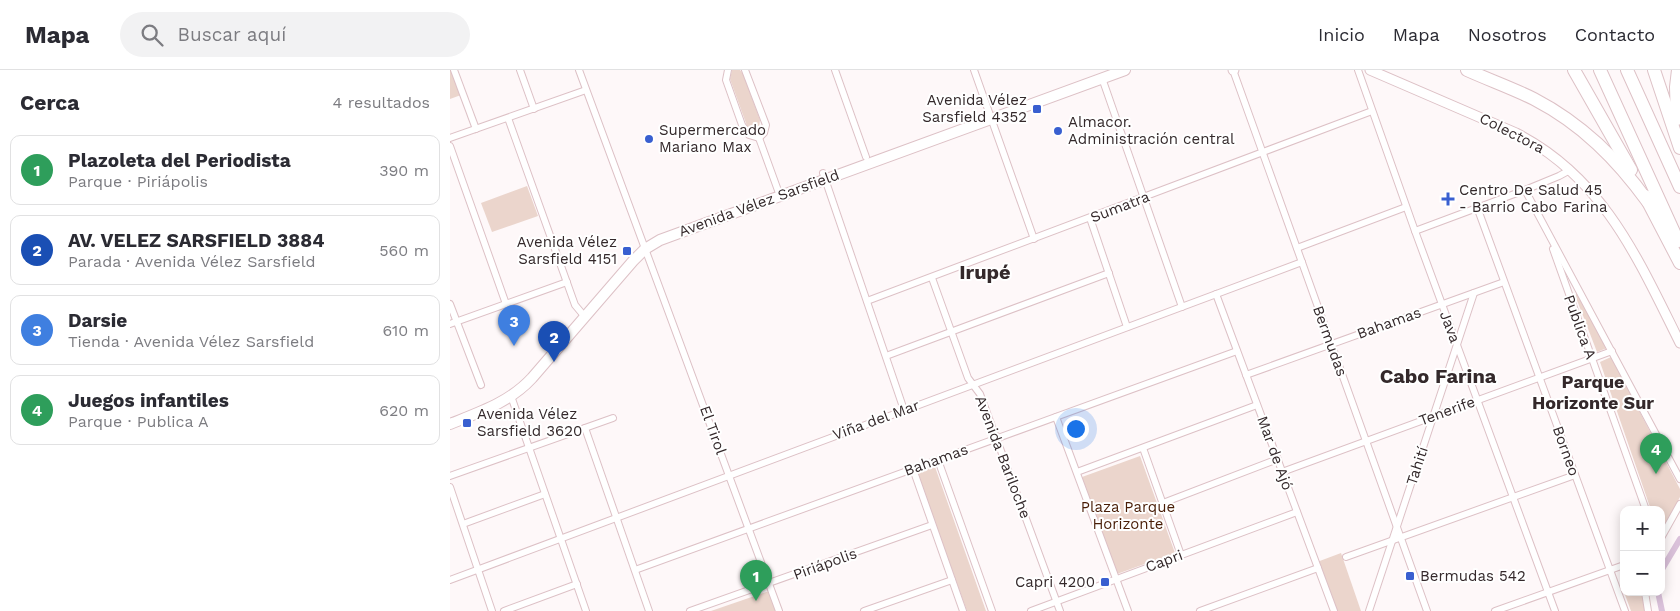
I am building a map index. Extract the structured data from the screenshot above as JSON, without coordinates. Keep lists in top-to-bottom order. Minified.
{"streets":{"main road":["Colectora","Avenida Vélez Sarsfield"],"street":["Sumatra","Bahamas","Java","Publica A","Bermudas","Tenerife","Viña del Mar","El Tirol","Borneo","Mar de Ajó","Avenida Bariloche","Tahití","Capri","Piriápolis"]},"crossings":[["Avenida Vélez Sarsfield","El Tirol"],["Sumatra","Java"],["Sumatra","Bermudas"],["Sumatra","Avenida Bariloche"],["Bahamas","Java"],["Bahamas","Bermudas"],["Bahamas","El Tirol"],["Bahamas","Borneo"],["Bahamas","Mar de Ajó"],["Bahamas","Avenida Bariloche"],["Bahamas","Tahití"],["Java","Tenerife"],["Java","Tahití"],["Publica A","Tenerife"],["Bermudas","Tenerife"],["Bermudas","Viña del Mar"],["Bermudas","Tahití"],["Tenerife","Borneo"],["Tenerife","Mar de Ajó"],["Tenerife","Tahití"],["Viña del Mar","El Tirol"],["Viña del Mar","Mar de Ajó"],["Viña del Mar","Avenida Bariloche"],["El Tirol","Piriápolis"],["Mar de Ajó","Capri"],["Avenida Bariloche","Capri"]],"districts":["Irupé","Cabo Farina","Parque Horizonte Sur"],"parks":["Plaza Parque Horizonte"],"places":{"transit":["Avenida Vélez Sarsfield 4352","Avenida Vélez Sarsfield 4151","Avenida Vélez Sarsfield 3620","Bermudas 542","Capri 4200"],"other":["Almacor. Administración central","Supermercado Mariano Max"],"health":["Centro De Salud 45 - Barrio Cabo Farina"]},"page":{"header":"Mapa","search":"Buscar aquí","nav":["Inicio","Mapa","Nosotros","Contacto"],"heading":["Cerca","4 resultados"],"list":[{"mark":"1","name":"Plazoleta del Periodista","note":"Parque · Piriápolis","value":"390 m"},{"mark":"2","name":"AV. VELEZ SARSFIELD 3884","note":"Parada · Avenida Vélez Sarsfield","value":"560 m"},{"mark":"3","name":"Darsie","note":"Tienda · Avenida Vélez Sarsfield","value":"610 m"},{"mark":"4","name":"Juegos infantiles","note":"Parque · Publica A","value":"620 m"}],"pins":["3","2","4","1"],"map_buttons":["+","−"]}}
